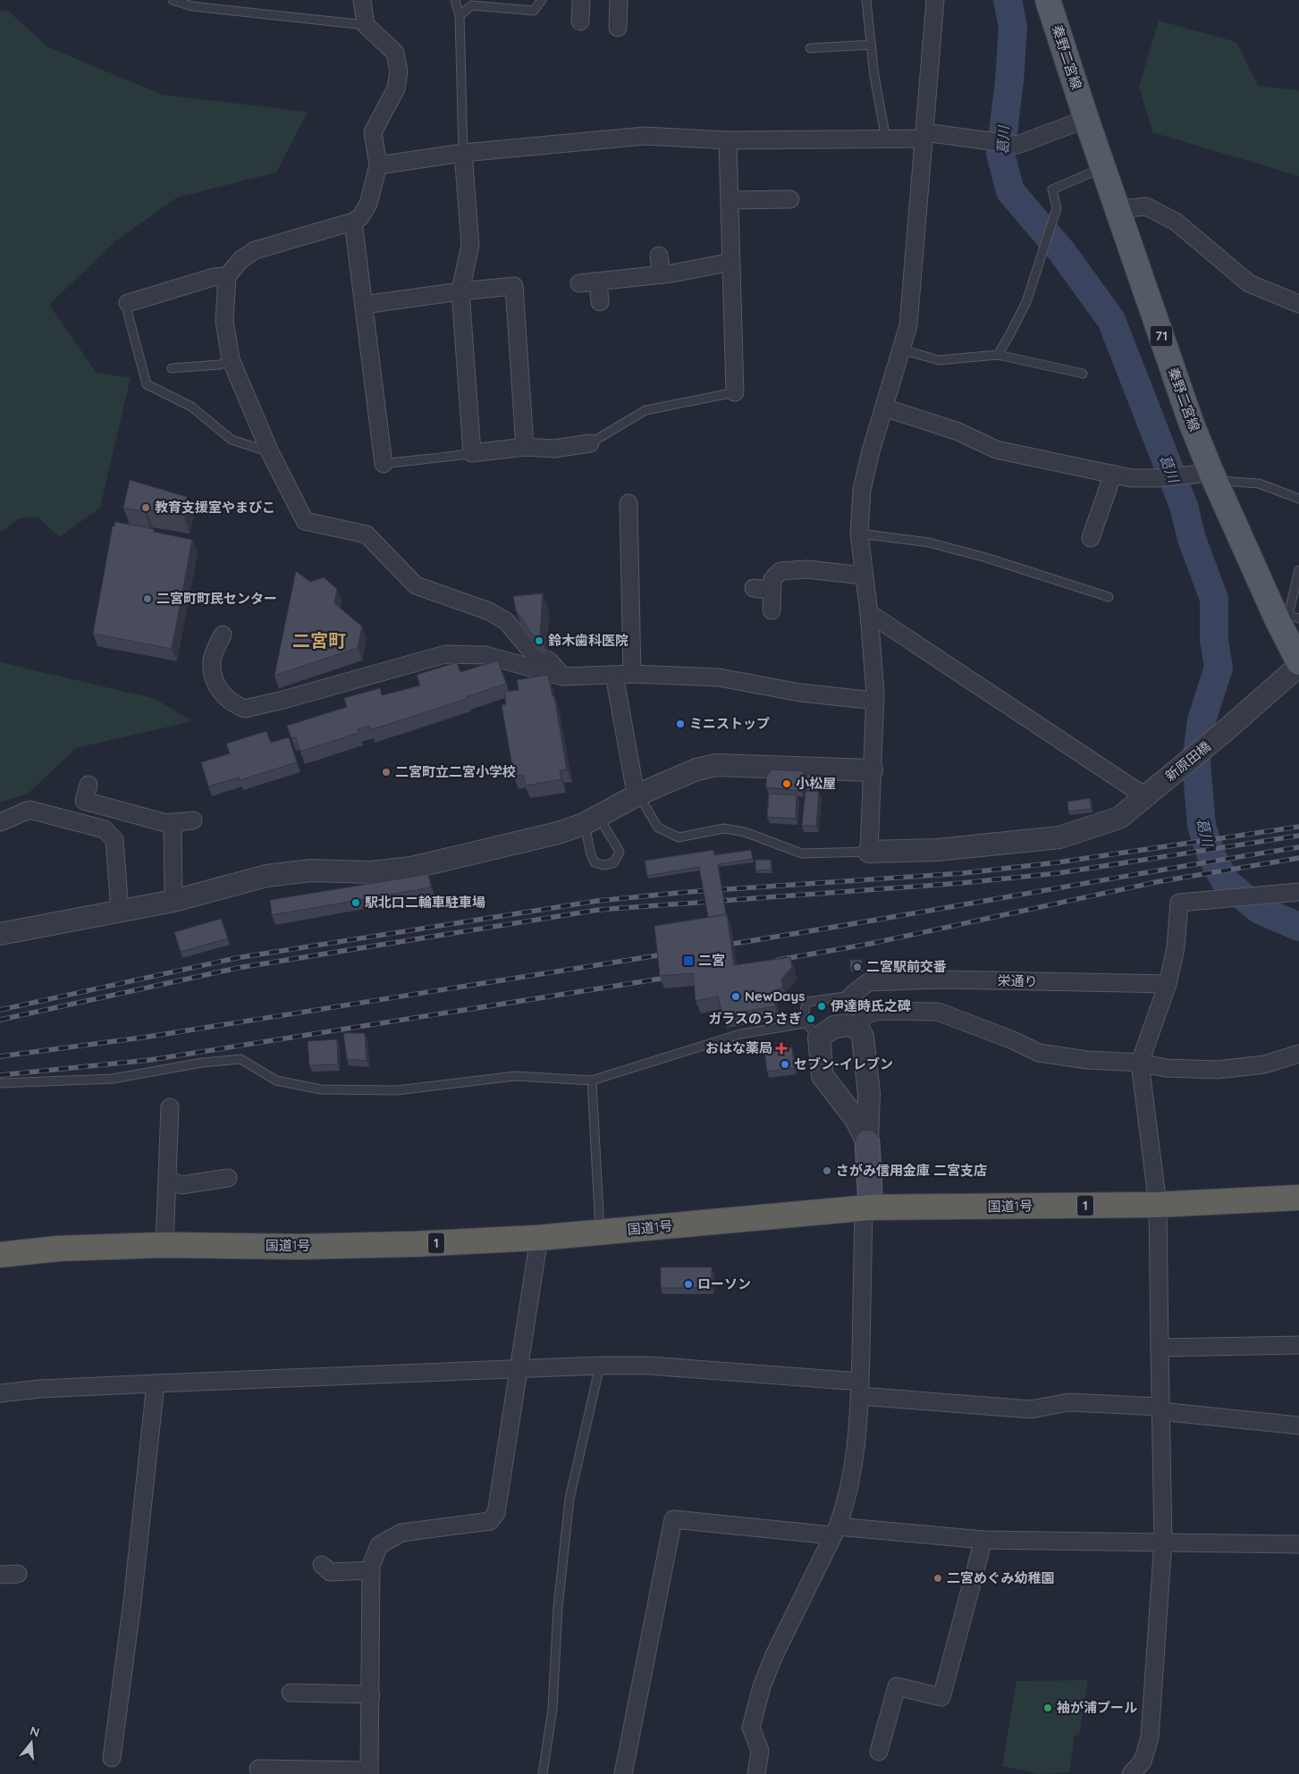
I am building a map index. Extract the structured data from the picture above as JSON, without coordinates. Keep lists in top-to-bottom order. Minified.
{"streets":{"highway":["1","国道1号"],"main road":["秦野二宮線","71"],"street":["新原田橋","栄通り"]},"crossings":[["秦野二宮線","新原田橋"]],"districts":["二宮町"],"water":["葛川"],"places":{"other":["教育支援室やまびこ","二宮町町民センター","鈴木歯科医院","ミニストップ","二宮町立二宮小学校","小松屋","駅北口二輪車駐車場","二宮駅前交番","NewDays","伊達時氏之碑","ガラスのうさぎ","セブン-イレブン","さがみ信用金庫 二宮支店","ローソン","二宮めぐみ幼稚園","袖が浦プール"],"transit":["二宮"],"health":["おはな薬局"]},"north":"top"}
